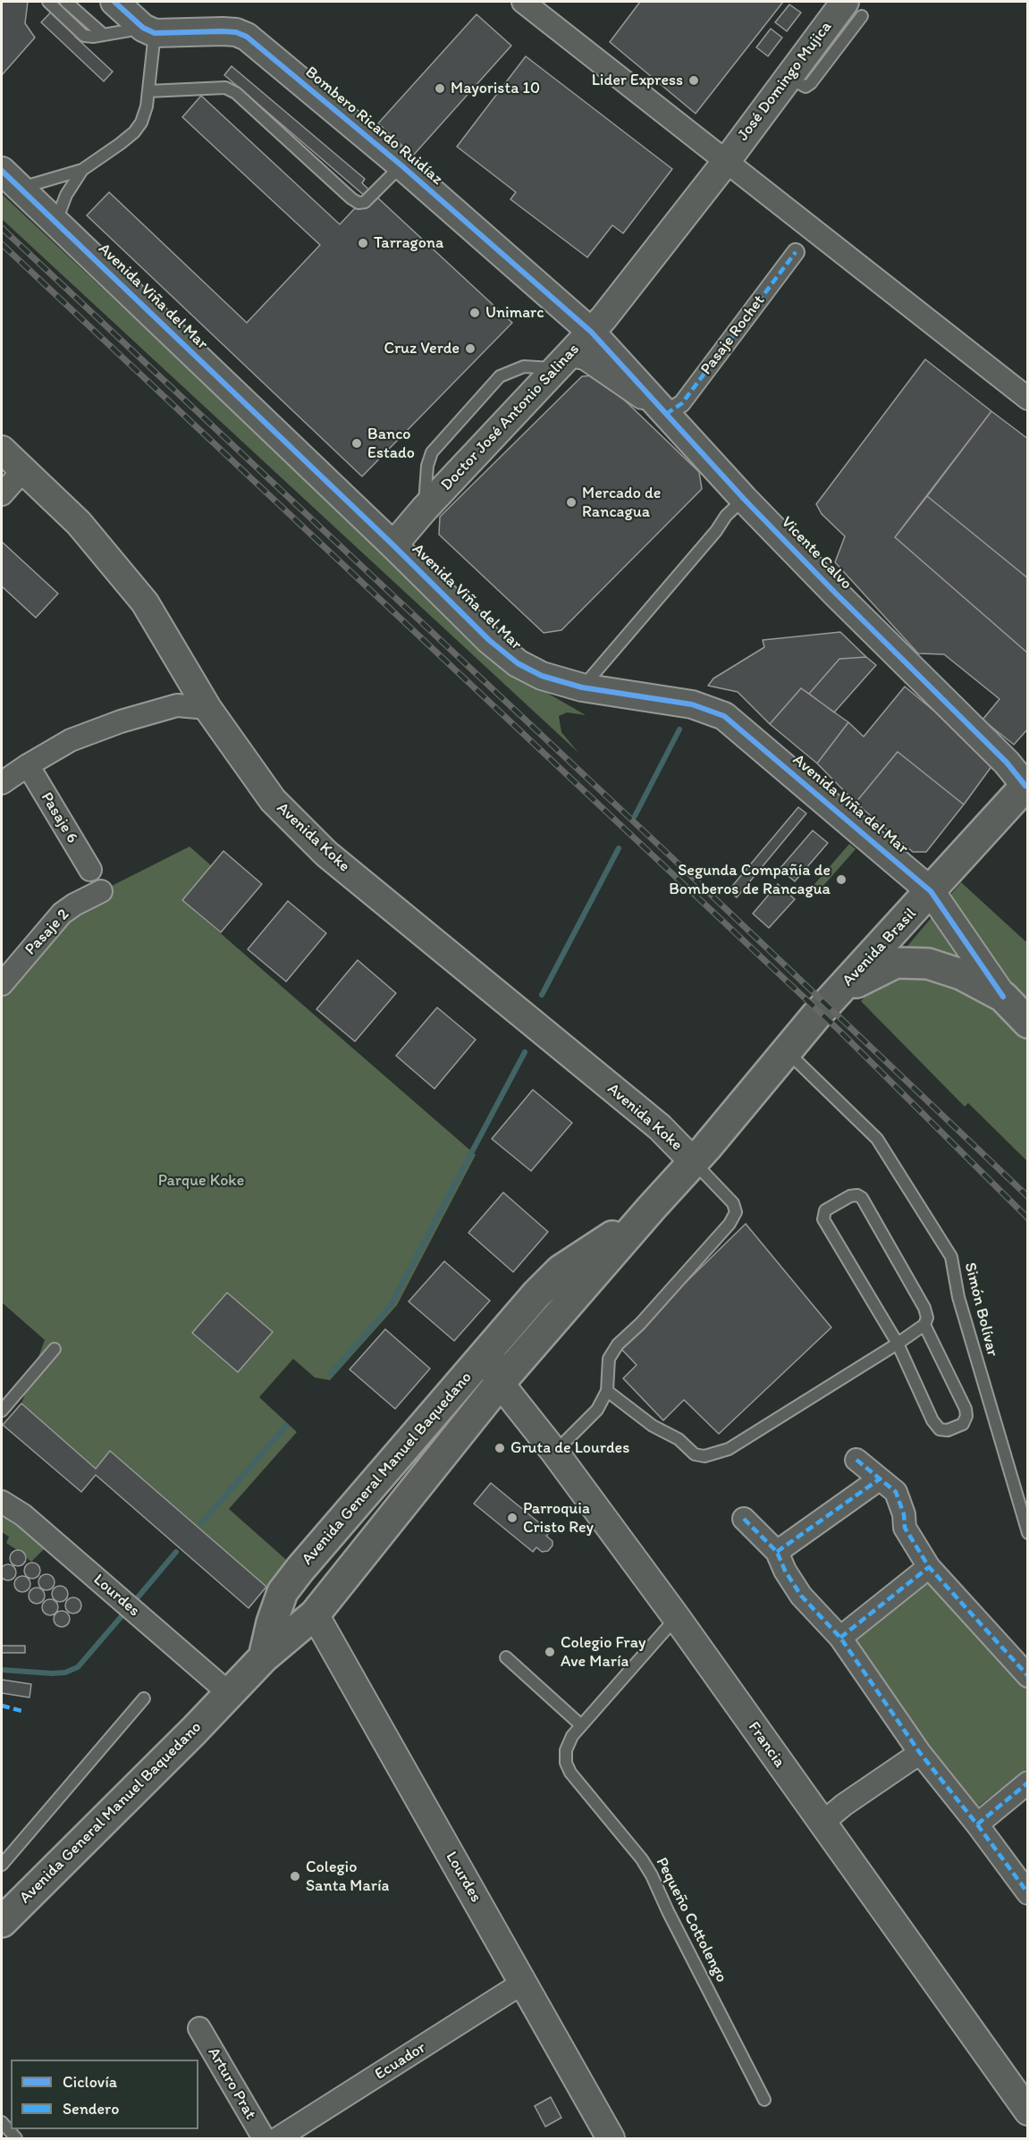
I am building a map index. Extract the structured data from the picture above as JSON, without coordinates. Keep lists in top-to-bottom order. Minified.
{"streets":{"main road":["Avenida Brasil","Avenida General Manuel Baquedano"],"street":["José Domingo Mujica","Bombero Ricardo Ruidíaz","Avenida Viña del Mar","Pasaje Rochet","Doctor José Antonio Salinas","Vicente Calvo","Pasaje 6","Avenida Koke","Pasaje 2","Lourdes","Francia","Ecuador","Arturo Prat"],"lane":["Simón Bolívar","Pequeño Cottolengo"]},"crossings":[["José Domingo Mujica","Doctor José Antonio Salinas"],["Bombero Ricardo Ruidíaz","Doctor José Antonio Salinas"],["Bombero Ricardo Ruidíaz","Vicente Calvo"],["Avenida Viña del Mar","Doctor José Antonio Salinas"],["Avenida Viña del Mar","Avenida Brasil"],["Pasaje Rochet","Vicente Calvo"],["Doctor José Antonio Salinas","Vicente Calvo"],["Vicente Calvo","Avenida Brasil"],["Avenida Koke","Avenida General Manuel Baquedano"],["Avenida Brasil","Avenida General Manuel Baquedano"],["Simón Bolívar","Avenida General Manuel Baquedano"],["Avenida General Manuel Baquedano","Lourdes"],["Avenida General Manuel Baquedano","Francia"],["Lourdes","Ecuador"],["Francia","Pequeño Cottolengo"]],"parks":["Parque Koke"],"places":["Lider Express","Mayorista 10","Tarragona","Unimarc","Cruz Verde","Banco Estado","Mercado de Rancagua","Segunda Compañía de Bomberos de Rancagua","Gruta de Lourdes","Parroquia Cristo Rey","Colegio Fray Ave María","Colegio Santa María"],"legend":["Ciclovía","Sendero"]}
